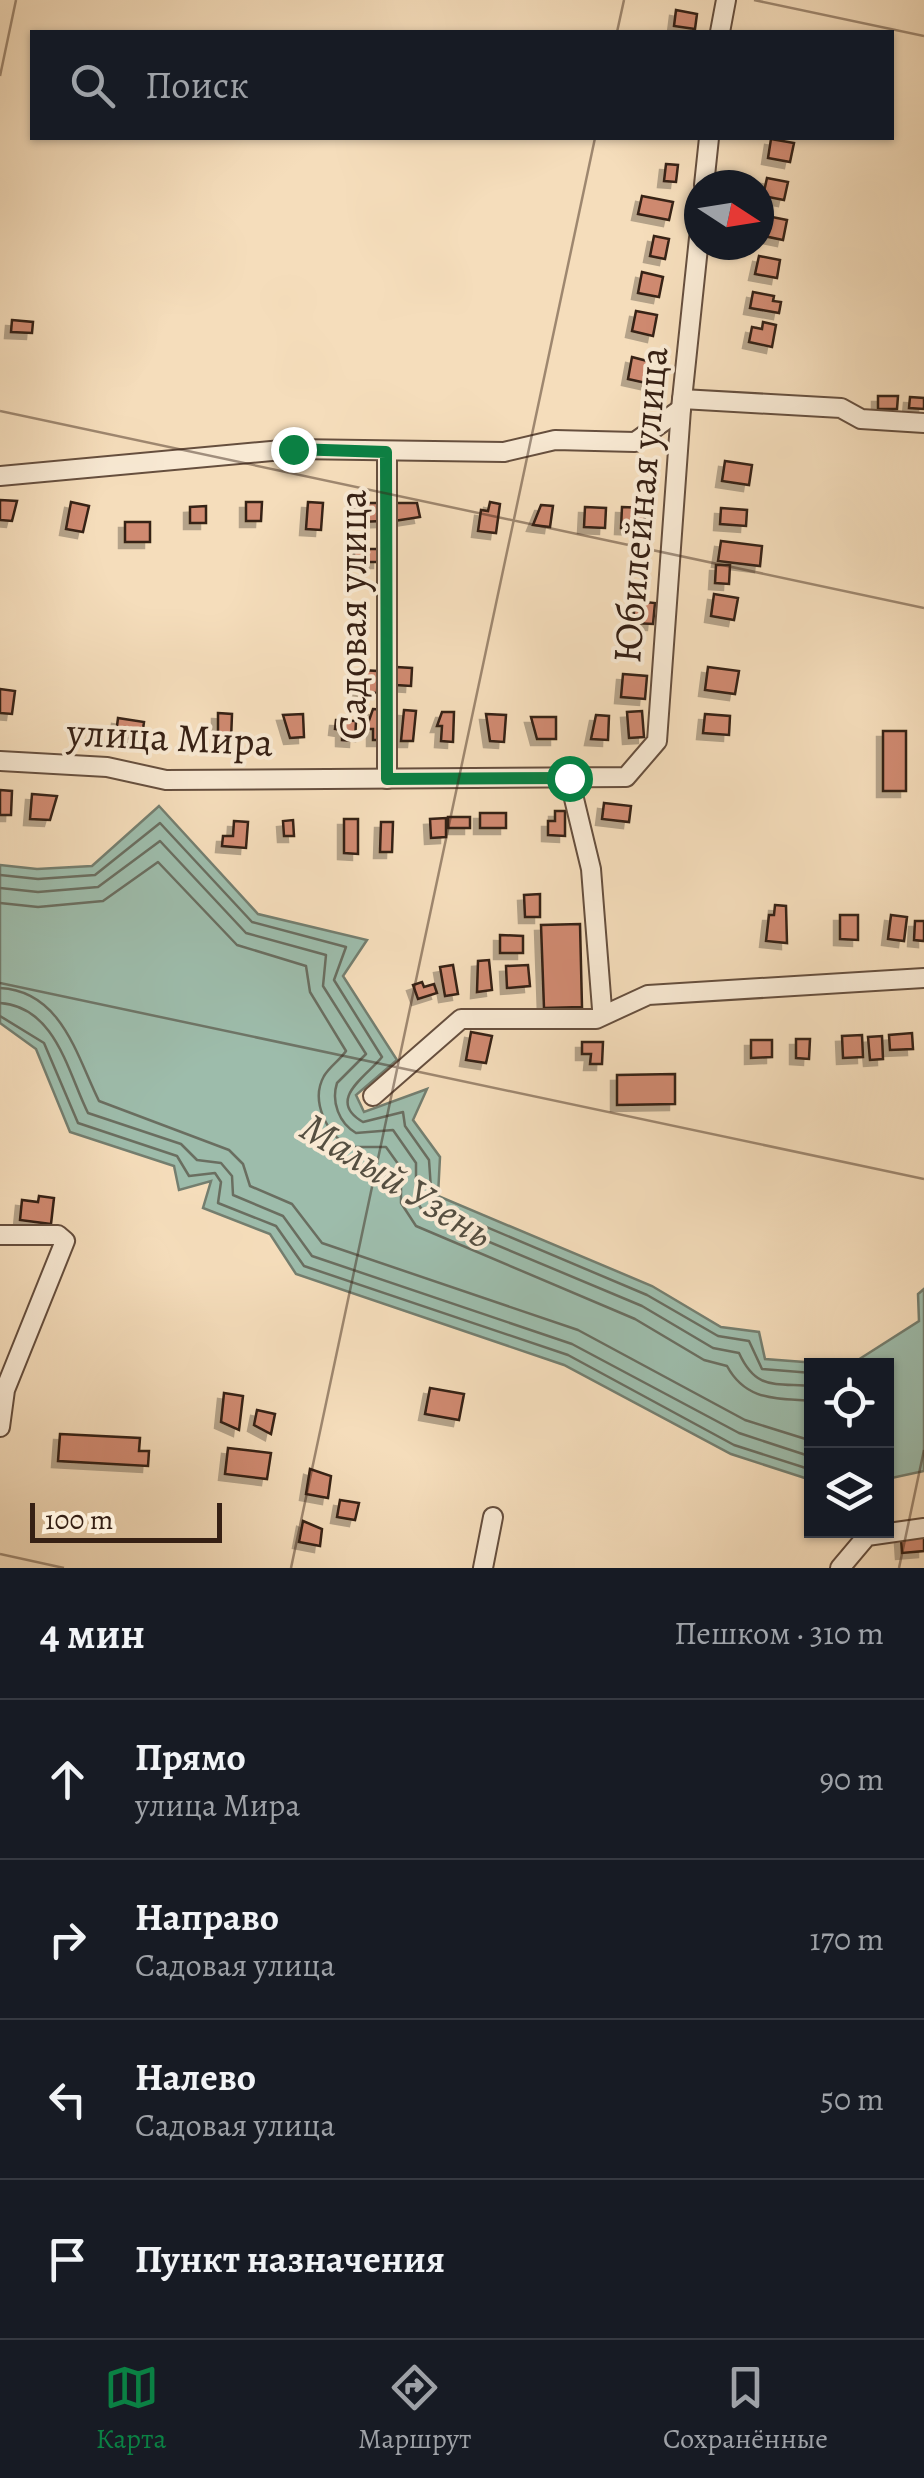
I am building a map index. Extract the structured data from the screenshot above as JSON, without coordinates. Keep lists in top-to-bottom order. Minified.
{"streets":{"street":["Юбилейная улица","Садовая улица","улица Мира"]},"crossings":[["Юбилейная улица","Садовая улица"],["Юбилейная улица","улица Мира"],["Садовая улица","улица Мира"]],"water":["Малый Узень"],"scale_bar":"100 m","north":"right","page":{"search":"Поиск","scale":"100 m","heading":["4 мин","Пешком · 310 m"],"list":[["Прямо","улица Мира","90 m"],["Направо","Садовая улица","170 m"],["Налево","Садовая улица","50 m"],"Пункт назначения"],"nav":["Карта","Маршрут","Сохранённые"]}}
